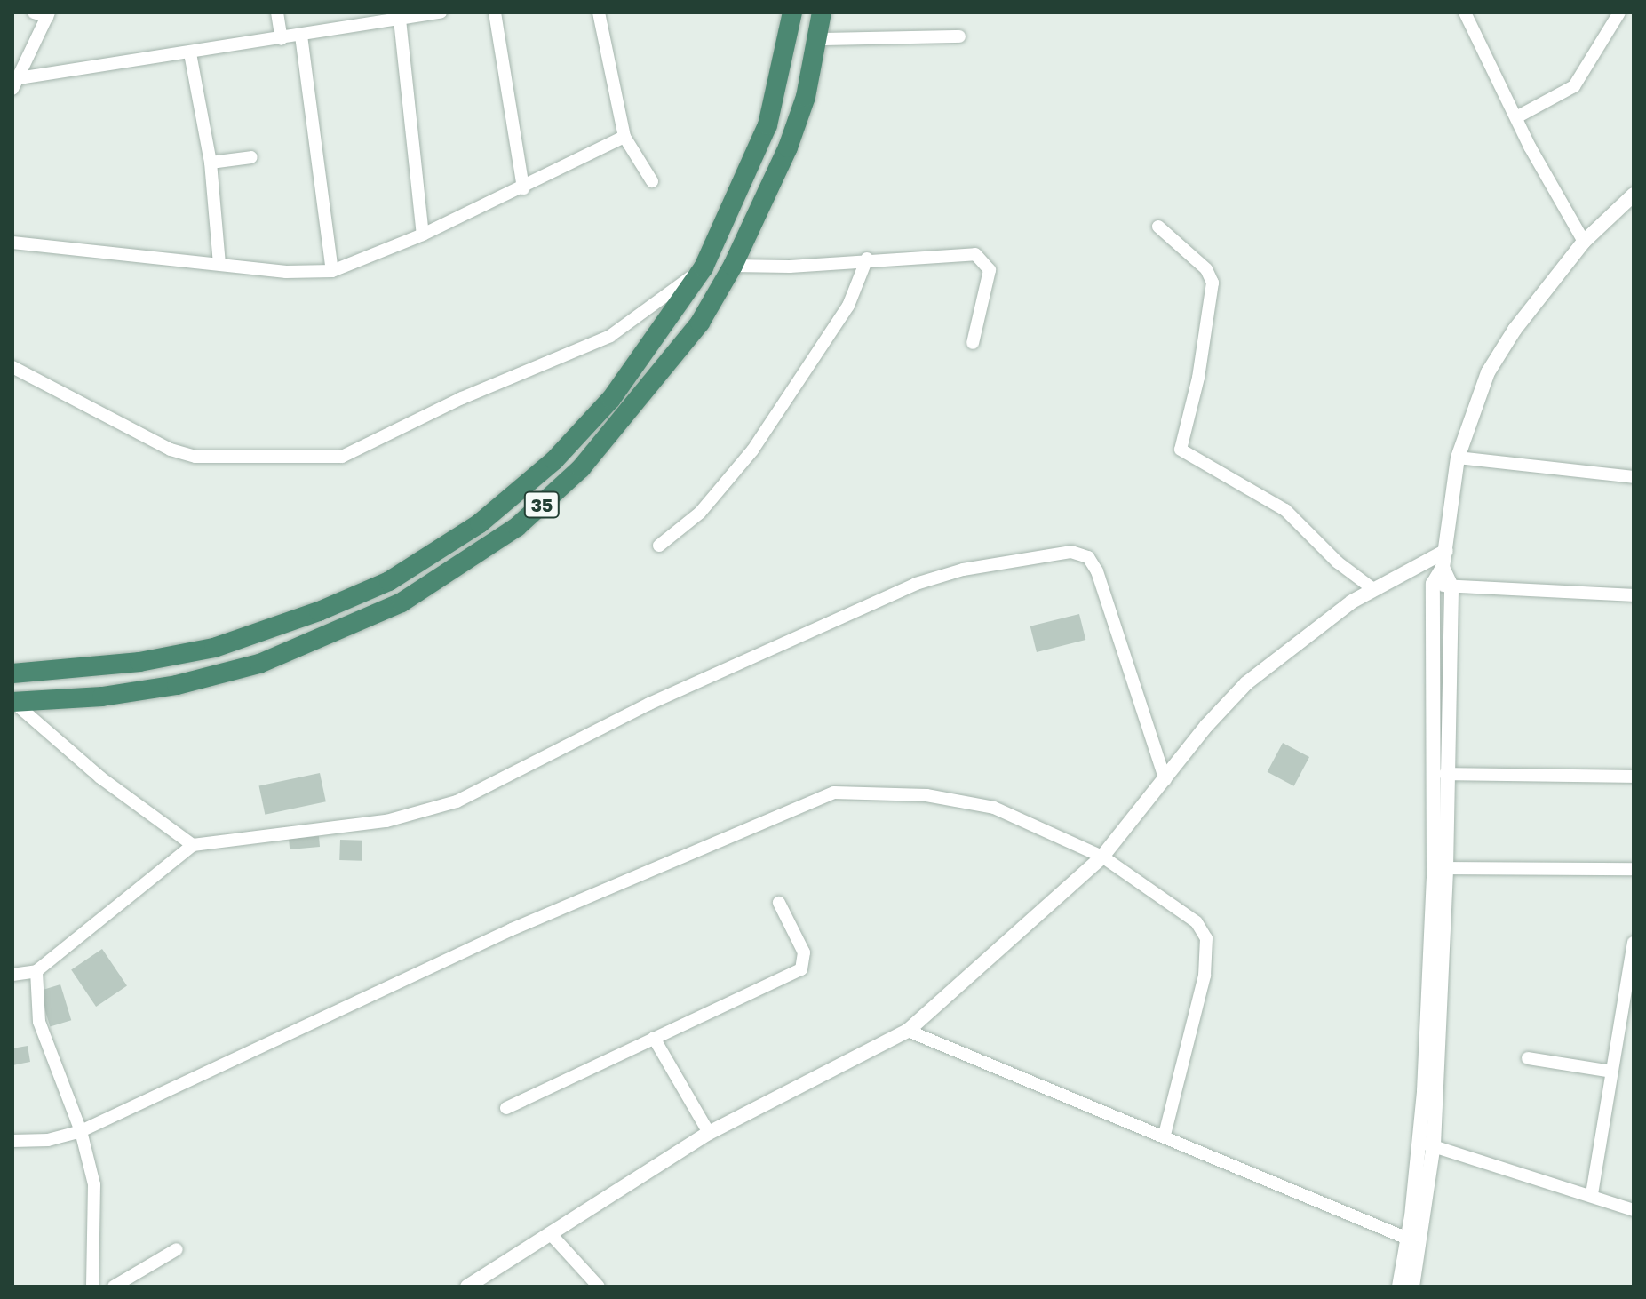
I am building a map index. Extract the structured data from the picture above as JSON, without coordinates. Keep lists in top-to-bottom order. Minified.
{"streets":{"highway":["35"]}}
